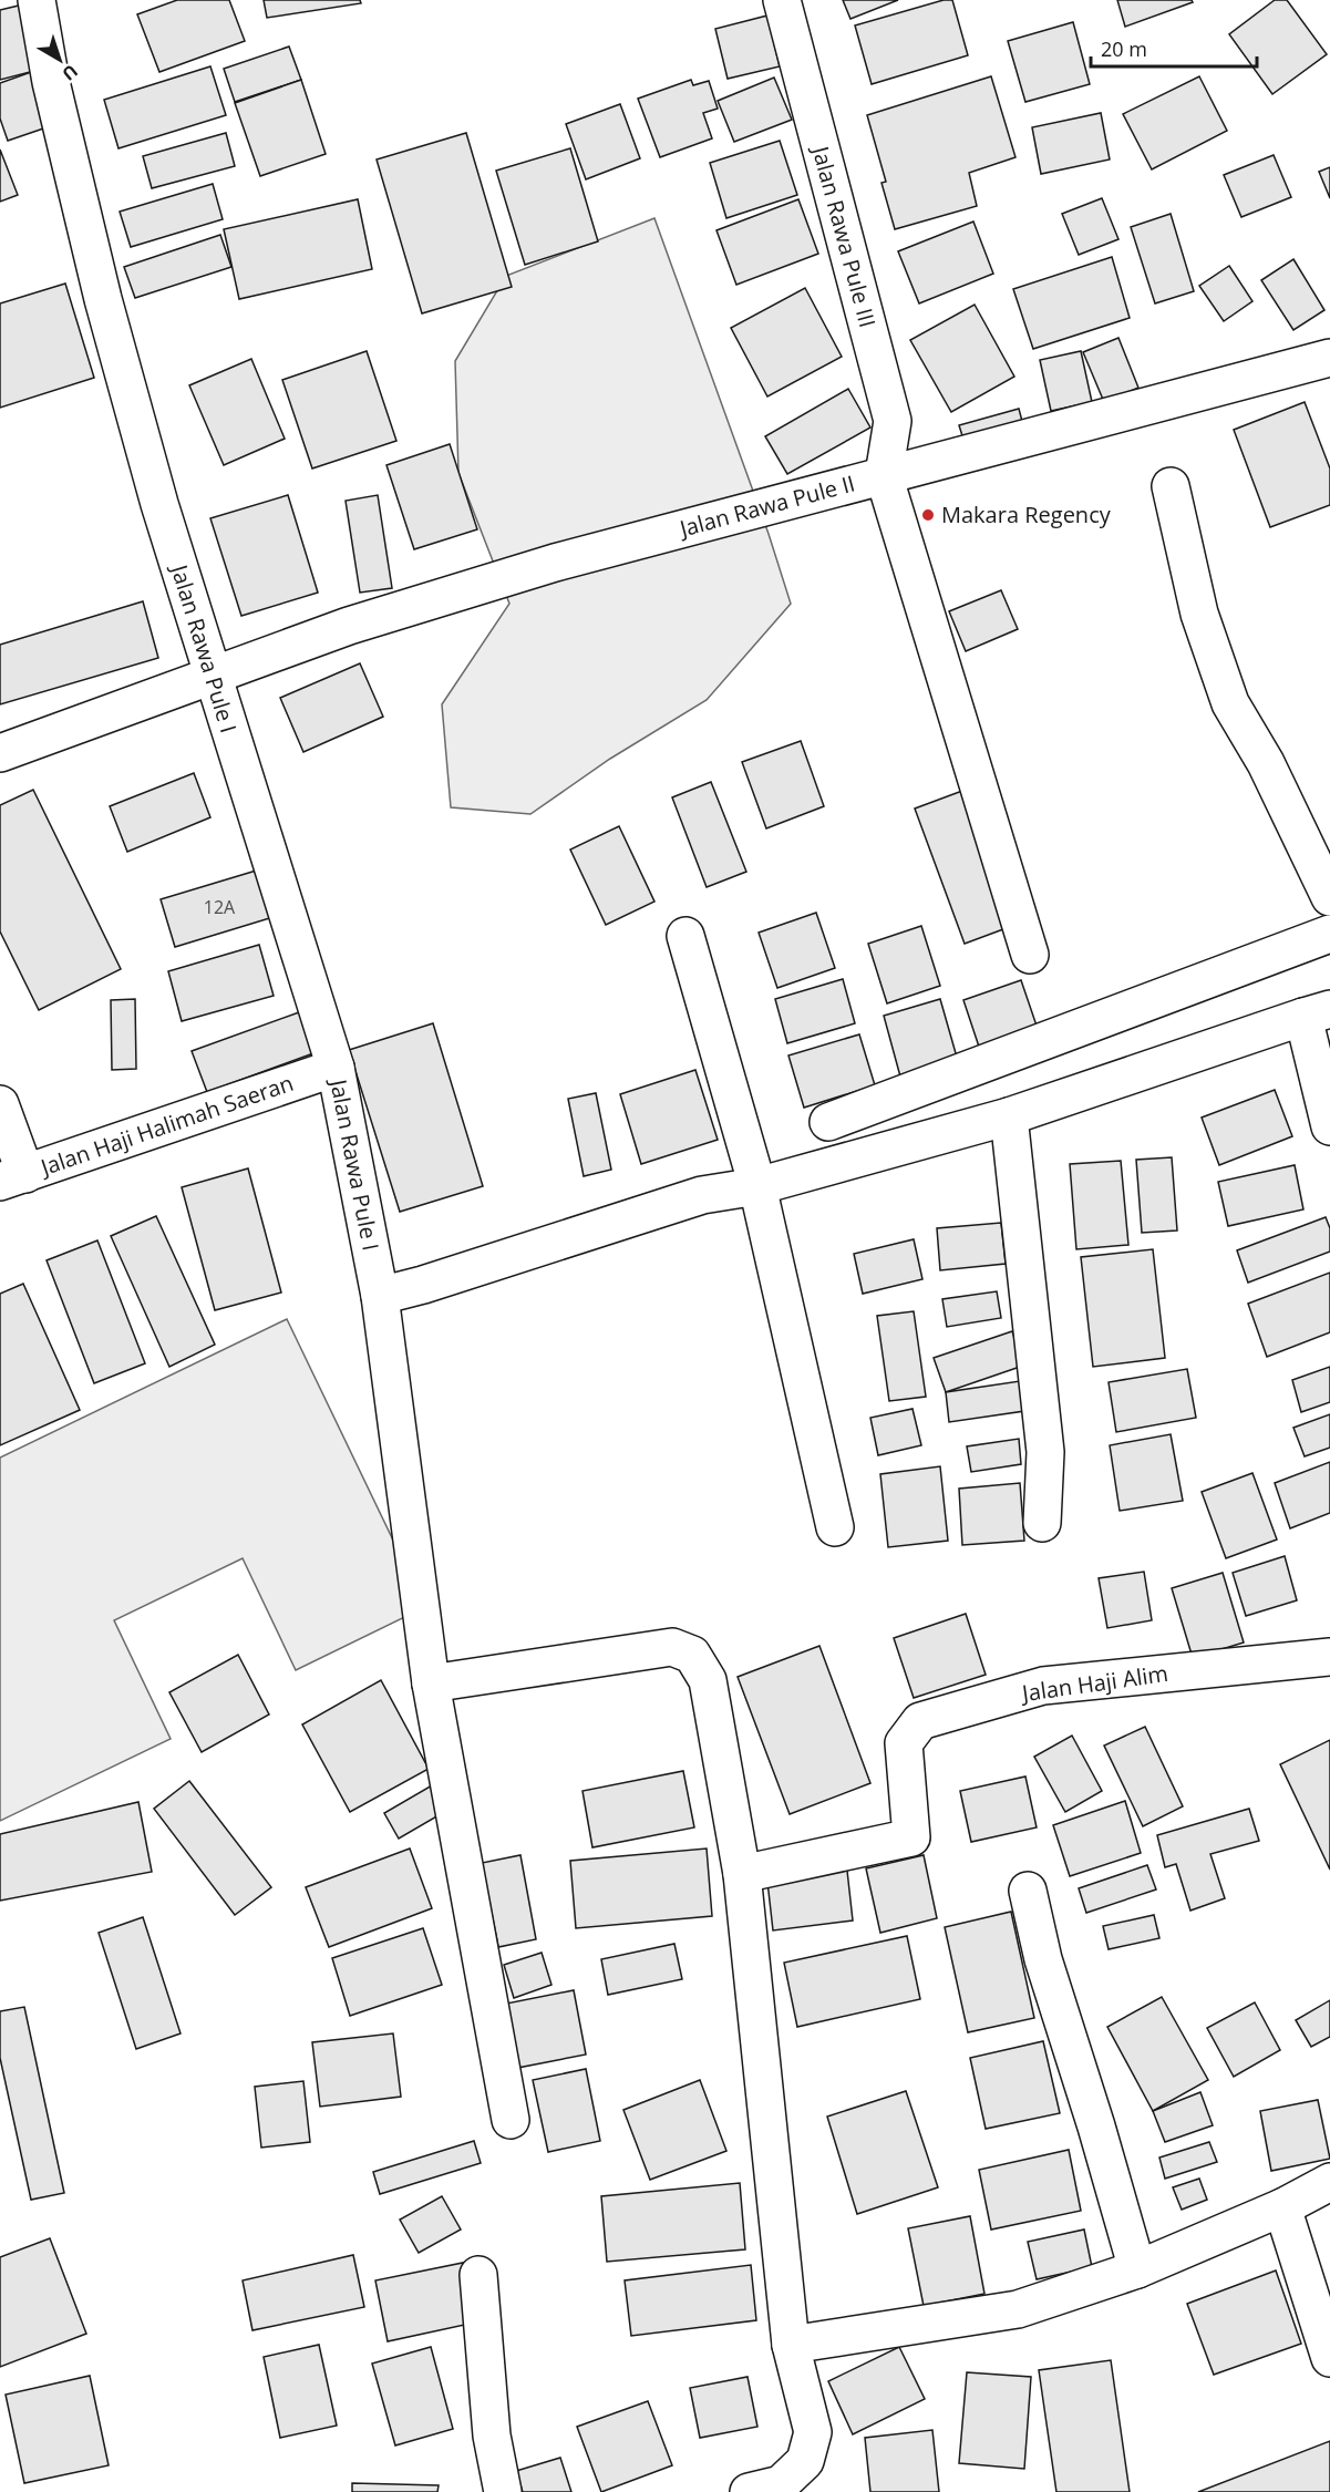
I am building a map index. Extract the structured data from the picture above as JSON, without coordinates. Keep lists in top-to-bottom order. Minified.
{"streets":{"street":["Jalan Rawa Pule III","Jalan Rawa Pule II","Jalan Rawa Pule I","Jalan Haji Halimah Saeran","Jalan Haji Alim"]},"crossings":[["Jalan Rawa Pule III","Jalan Rawa Pule II"],["Jalan Rawa Pule II","Jalan Rawa Pule I"],["Jalan Rawa Pule I","Jalan Haji Halimah Saeran"]],"places":["Makara Regency"],"house_numbers":["12A"],"scale_bar":"20 m","north":"bottom right"}
